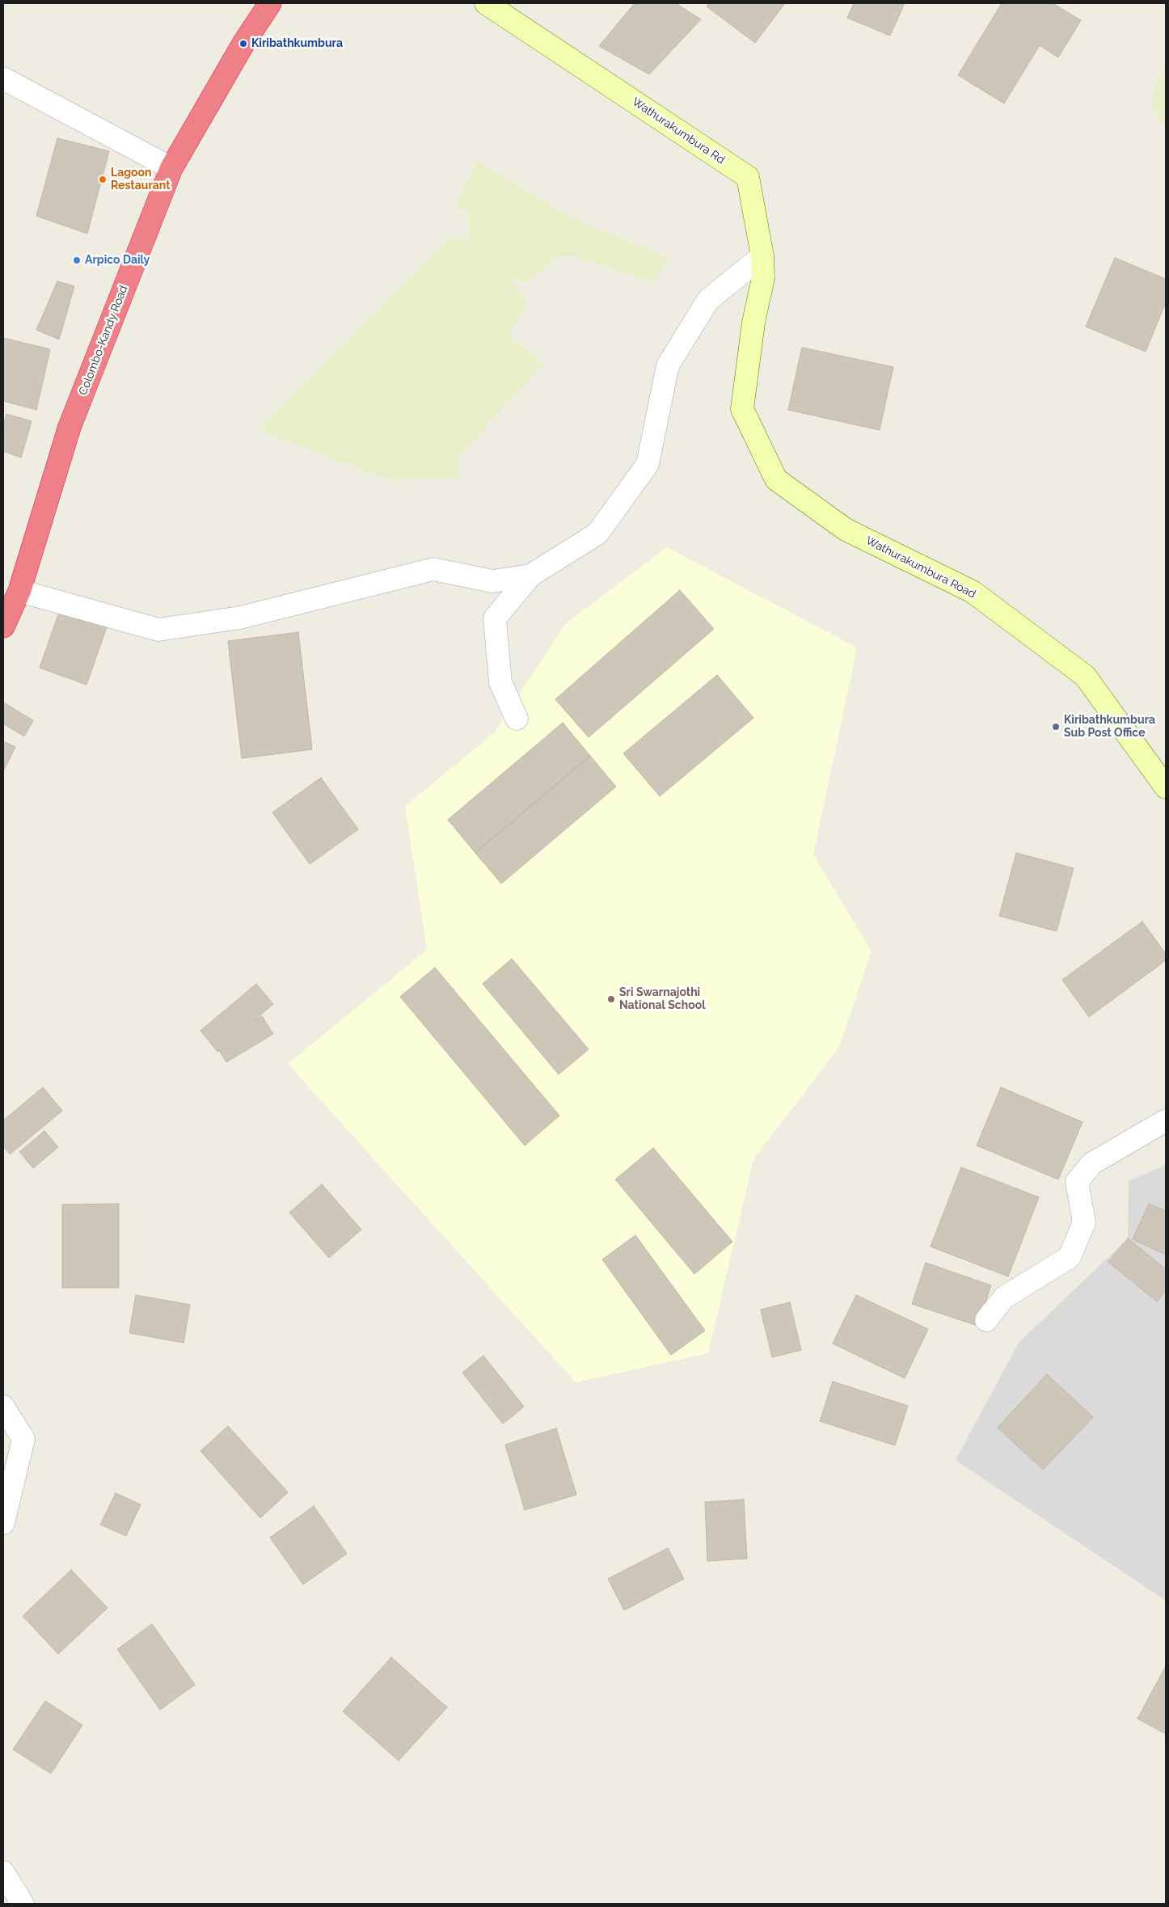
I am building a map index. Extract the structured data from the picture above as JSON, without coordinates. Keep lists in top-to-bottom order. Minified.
{"streets":{"highway":["Colombo-Kandy Road"],"main road":["Wathurakumbura Rd","Wathurakumbura Road"]},"crossings":[["Wathurakumbura Rd","Wathurakumbura Road"]],"places":["Kiribathkumbura","Lagoon Restaurant","Arpico Daily","Kiribathkumbura Sub Post Office","Sri Swarnajothi National School"]}
